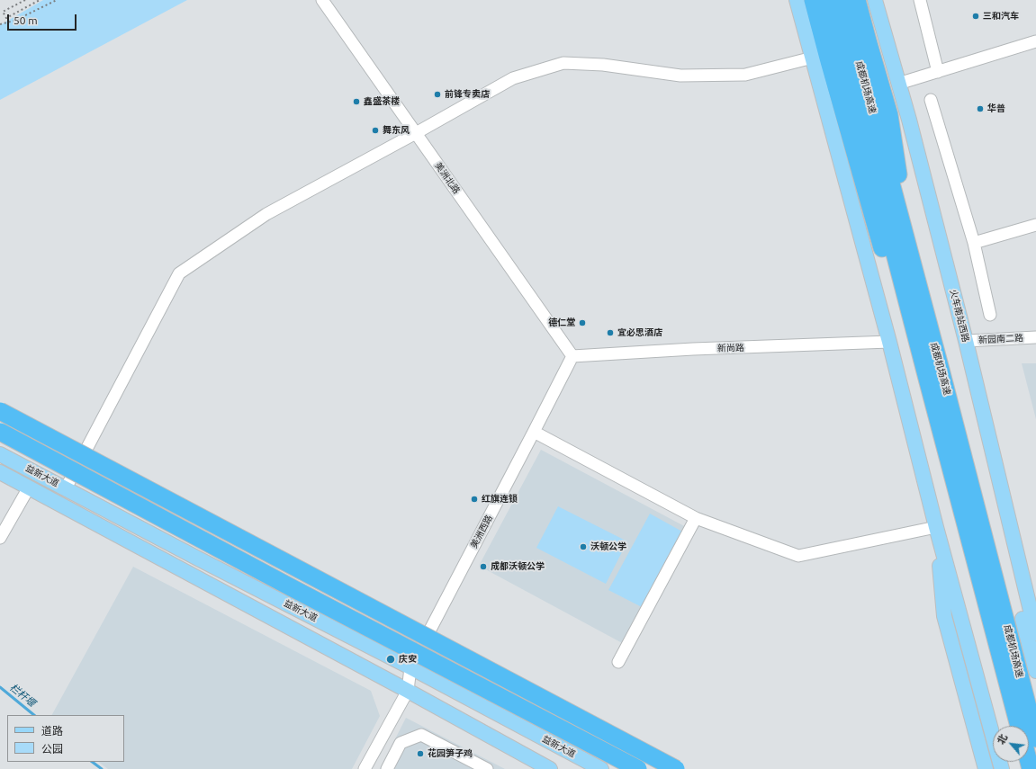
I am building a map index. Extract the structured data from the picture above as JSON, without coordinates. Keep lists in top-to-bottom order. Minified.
{"streets":{"highway":["成都机场高速"],"main road":["火车南站西路","益新大道"],"street":["美洲北路","新园南二路","新尚路","美洲西路"]},"crossings":[["美洲北路","新尚路"],["美洲北路","美洲西路"],["火车南站西路","新园南二路"],["新尚路","美洲西路"],["益新大道","美洲西路"]],"water":["栏杆堰"],"places":["三和汽车","前锋专卖店","鑫盛茶楼","华普","舞东风","德仁堂","宜必思酒店","红旗连锁","沃顿公学","成都沃顿公学","庆安","花园笋子鸡"],"legend":["道路","公园"],"scale_bar":"50 m","north":"top left"}
